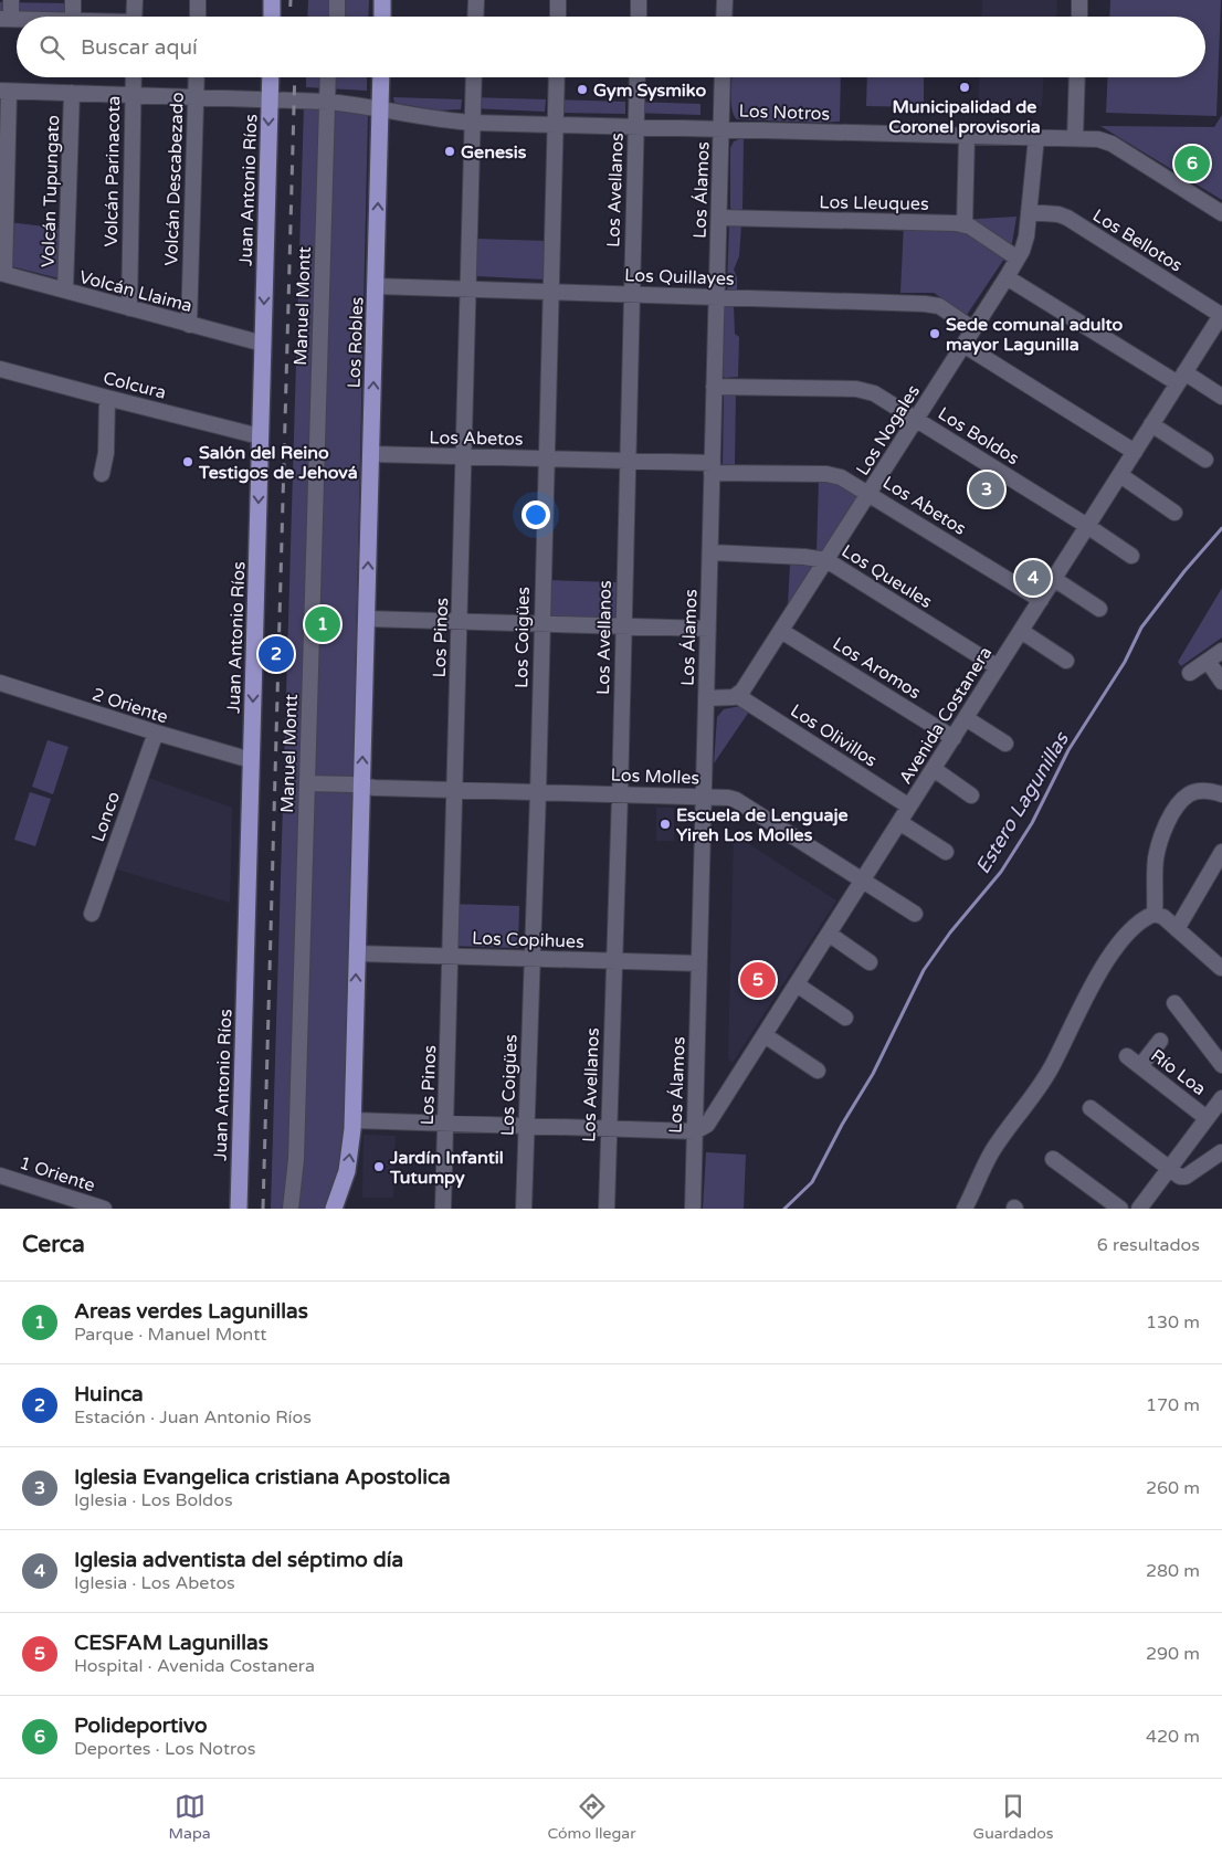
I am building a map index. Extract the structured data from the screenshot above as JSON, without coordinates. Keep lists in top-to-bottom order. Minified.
{"streets":{"main road":["Juan Antonio Ríos","Los Robles"],"street":["Los Notros","Volcán Parinacota","Volcán Descabezado","Los Avellanos","Los Álamos","Volcán Tupungato","Los Lleuques","Los Bellotos","Los Quillayes","Volcán Llaima","Manuel Montt","Colcura","Los Nogales","Los Boldos","Los Abetos","Los Queules","Los Pinos","Los Coigües","Los Aromos","2 Oriente","Avenida Costanera","Los Olivillos","Los Molles","Lonco","Los Copihues","Río Loa","1 Oriente"]},"crossings":[["Los Notros","Volcán Parinacota"],["Los Notros","Volcán Descabezado"],["Los Notros","Juan Antonio Ríos"],["Los Notros","Los Avellanos"],["Los Notros","Los Álamos"],["Los Notros","Volcán Tupungato"],["Los Notros","Manuel Montt"],["Los Notros","Los Robles"],["Los Notros","Los Nogales"],["Los Notros","Los Pinos"],["Los Notros","Los Coigües"],["Volcán Parinacota","Volcán Llaima"],["Volcán Descabezado","Volcán Llaima"],["Juan Antonio Ríos","Volcán Llaima"],["Juan Antonio Ríos","Colcura"],["Juan Antonio Ríos","2 Oriente"],["Los Avellanos","Los Quillayes"],["Los Avellanos","Los Abetos"],["Los Avellanos","Los Molles"],["Los Avellanos","Los Copihues"],["Los Álamos","Los Lleuques"],["Los Álamos","Los Quillayes"],["Los Álamos","Los Boldos"],["Los Álamos","Los Abetos"],["Los Álamos","Los Queules"],["Los Álamos","Avenida Costanera"],["Los Álamos","Los Molles"],["Los Álamos","Los Copihues"],["Volcán Tupungato","Volcán Llaima"],["Los Bellotos","Los Nogales"],["Los Bellotos","Avenida Costanera"],["Los Quillayes","Los Robles"],["Los Quillayes","Los Nogales"],["Los Quillayes","Los Pinos"],["Los Quillayes","Los Coigües"],["Manuel Montt","Los Molles"],["Los Robles","Los Abetos"],["Los Nogales","Los Boldos"],["Los Nogales","Los Abetos"],["Los Nogales","Los Queules"],["Los Nogales","Los Aromos"],["Los Nogales","Los Olivillos"],["Los Boldos","Avenida Costanera"],["Los Abetos","Los Pinos"],["Los Abetos","Los Coigües"],["Los Abetos","Avenida Costanera"],["Los Queules","Avenida Costanera"],["Los Pinos","Los Molles"],["Los Pinos","Los Copihues"],["Los Coigües","Los Molles"],["Los Coigües","Los Copihues"],["Los Aromos","Avenida Costanera"],["2 Oriente","Lonco"],["Avenida Costanera","Los Olivillos"],["Avenida Costanera","Los Molles"]],"one_way":["Juan Antonio Ríos","Los Robles"],"water":["Estero Lagunillas"],"places":["Municipalidad de Coronel provisoria","Gym Sysmiko","Genesis","Sede comunal adulto mayor Lagunilla","Salón del Reino Testigos de Jehová","Escuela de Lenguaje Yireh Los Molles","Jardín Infantil Tutumpy"],"page":{"search":"Buscar aquí","pins":["6","3","4","1","2","5"],"heading":["Cerca","6 resultados"],"list":[{"mark":"1","name":"Areas verdes Lagunillas","note":"Parque · Manuel Montt","value":"130 m"},{"mark":"2","name":"Huinca","note":"Estación · Juan Antonio Ríos","value":"170 m"},{"mark":"3","name":"Iglesia Evangelica cristiana Apostolica","note":"Iglesia · Los Boldos","value":"260 m"},{"mark":"4","name":"Iglesia adventista del séptimo día","note":"Iglesia · Los Abetos","value":"280 m"},{"mark":"5","name":"CESFAM Lagunillas","note":"Hospital · Avenida Costanera","value":"290 m"},{"mark":"6","name":"Polideportivo","note":"Deportes · Los Notros","value":"420 m"}],"nav":["Mapa","Cómo llegar","Guardados"]}}
